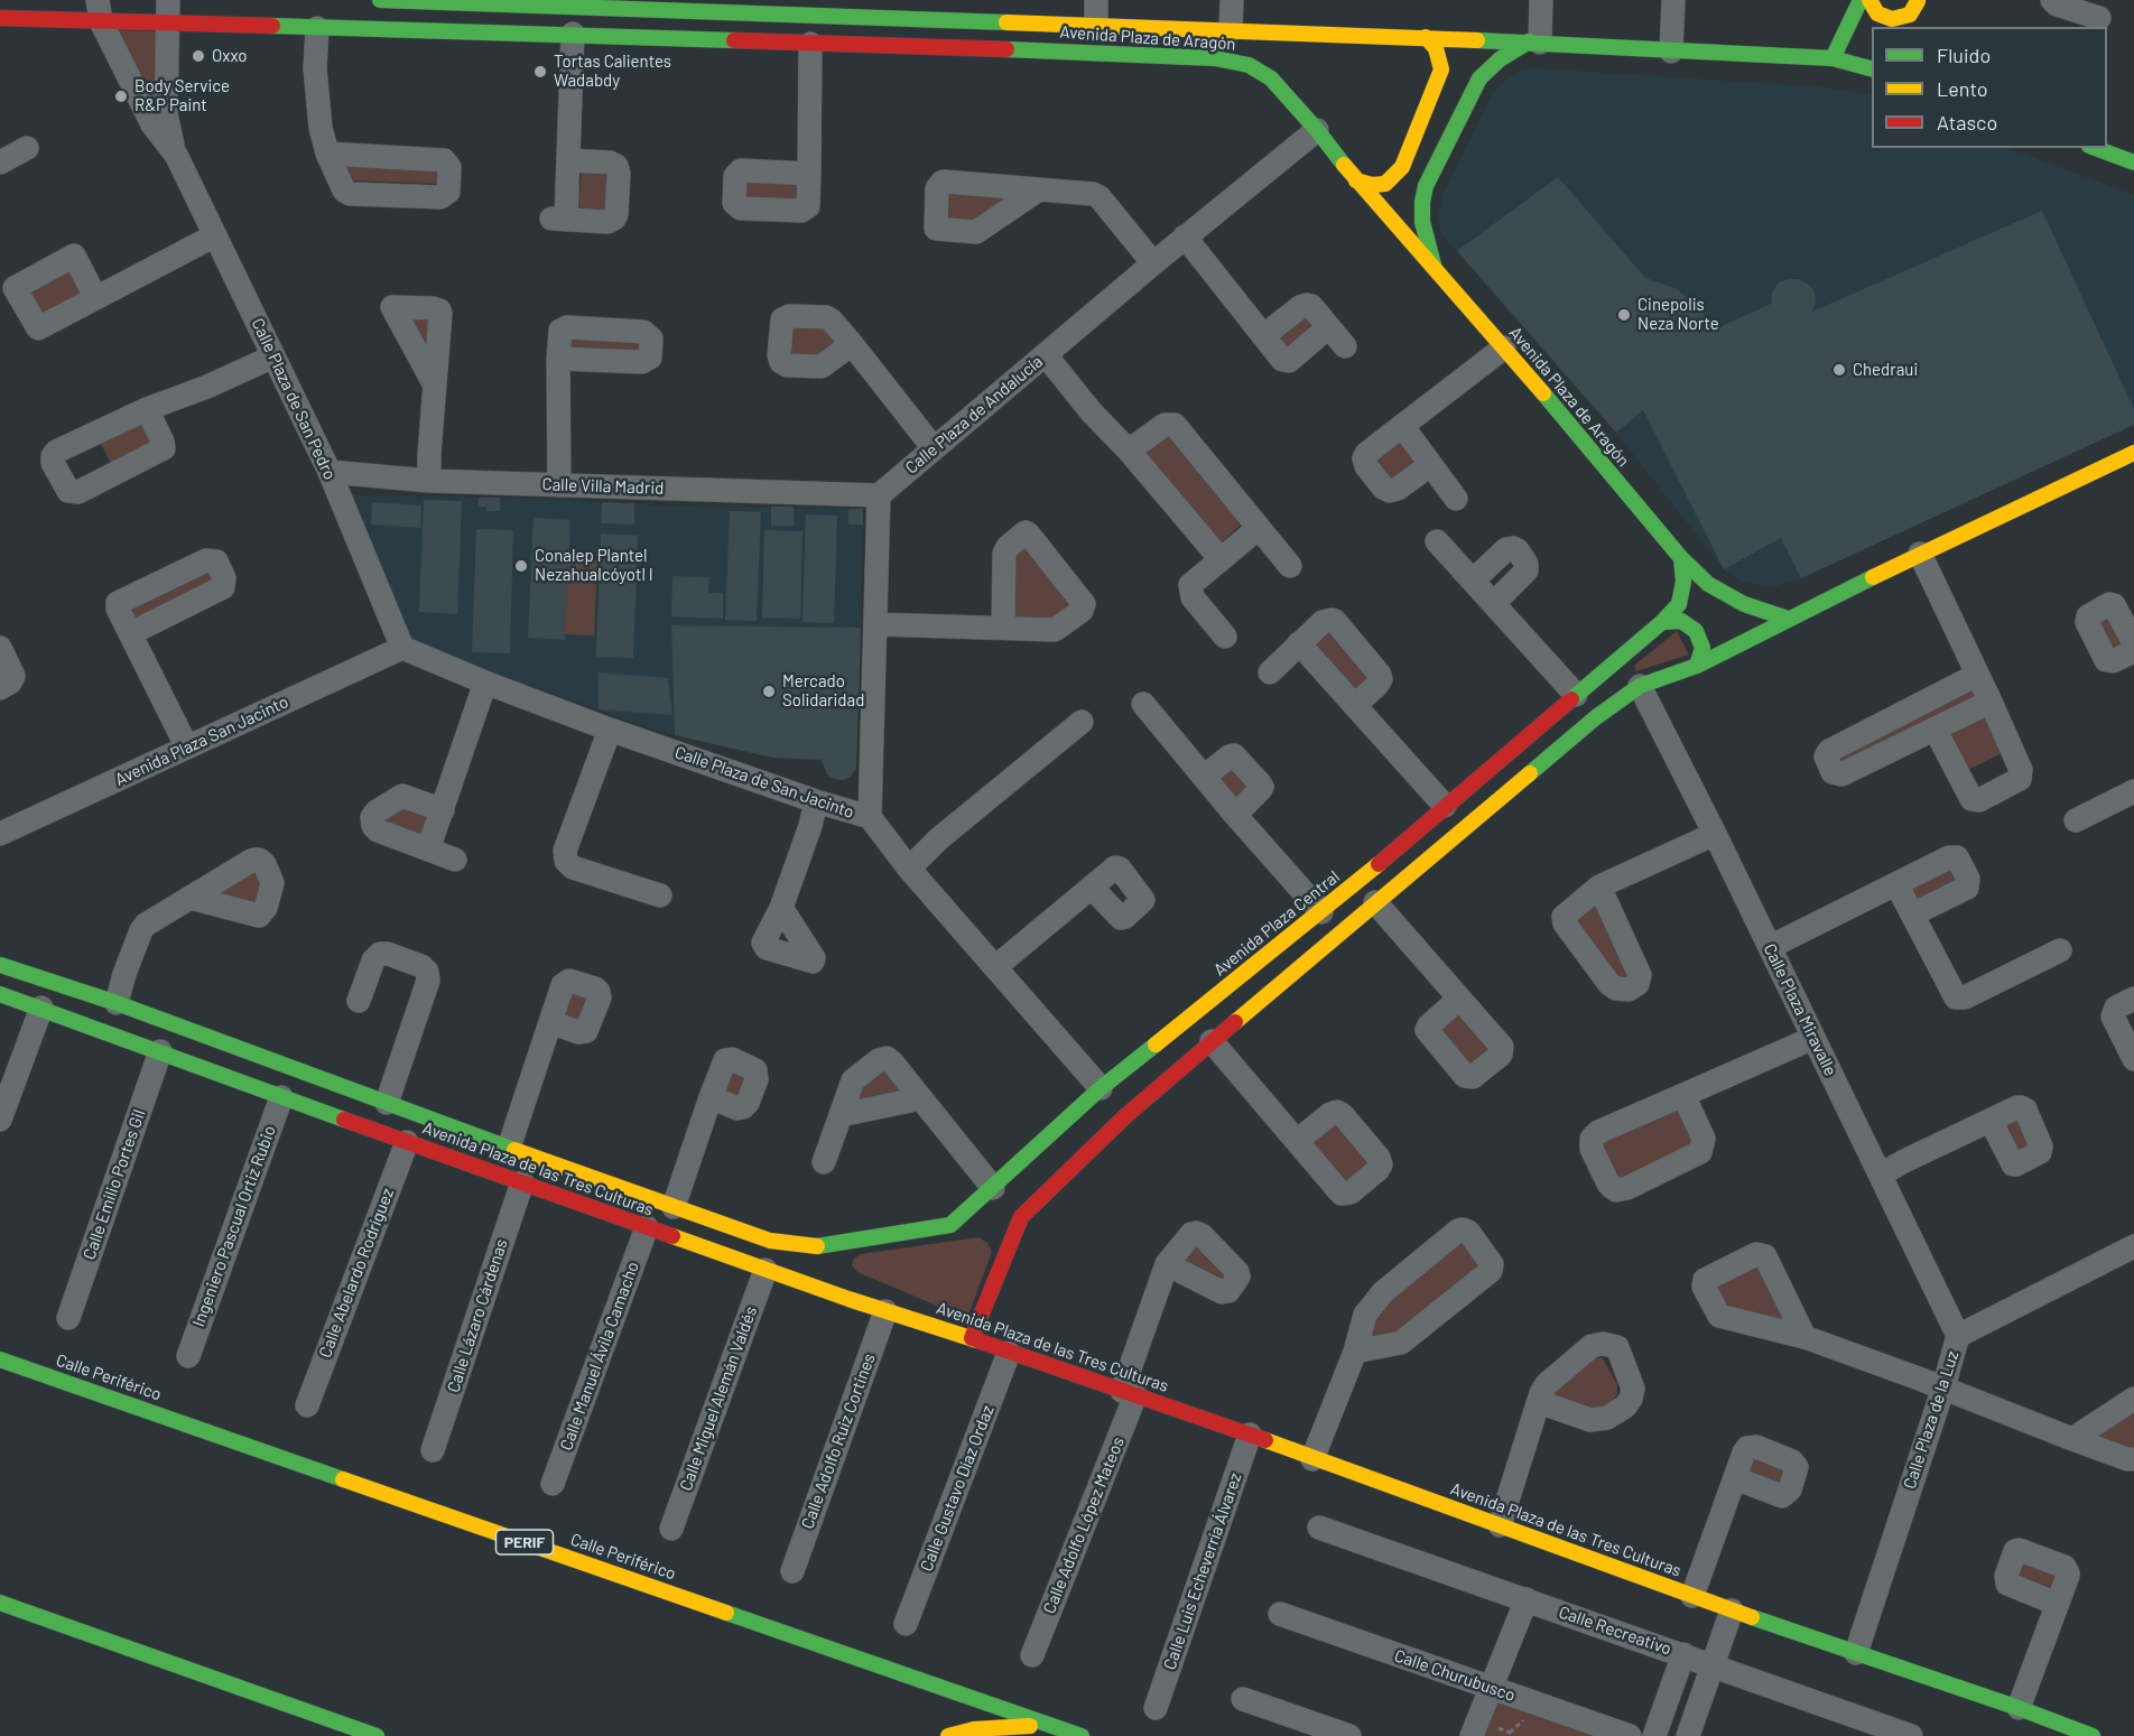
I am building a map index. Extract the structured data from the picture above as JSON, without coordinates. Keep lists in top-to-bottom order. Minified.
{"streets":{"main road":["Avenida Plaza de Aragón","Avenida Plaza Central","Avenida Plaza de las Tres Culturas","Calle Periférico","PERIF"],"street":["Calle Plaza de San Pedro","Calle Plaza de Andalucía","Calle Villa Madrid","Avenida Plaza San Jacinto","Calle Plaza de San Jacinto","Calle Plaza Miravalle","Calle Emilio Portes Gil","Ingeniero Pascual Ortiz Rubio","Calle Abelardo Rodríguez","Calle Lázaro Cárdenas","Calle Manuel Ávila Camacho","Calle Miguel Alemán Valdés","Calle Plaza de la Luz","Calle Adolfo Ruiz Cortines","Calle Gustavo Díaz Ordaz","Calle Adolfo López Mateos","Calle Luis Echeverría Álvarez","Calle Recreativo","Calle Churubusco"]},"crossings":[["Avenida Plaza de Aragón","Calle Plaza de San Pedro"],["Avenida Plaza de Aragón","Calle Plaza de Andalucía"],["Avenida Plaza de Aragón","Avenida Plaza Central"],["Calle Plaza de San Pedro","Calle Villa Madrid"],["Calle Plaza de San Pedro","Avenida Plaza San Jacinto"],["Calle Plaza de San Pedro","Calle Plaza de San Jacinto"],["Calle Plaza de Andalucía","Calle Villa Madrid"],["Avenida Plaza San Jacinto","Calle Plaza de San Jacinto"],["Calle Plaza de San Jacinto","Avenida Plaza Central"],["Calle Plaza Miravalle","Calle Plaza de la Luz"],["Avenida Plaza de las Tres Culturas","Calle Emilio Portes Gil"],["Avenida Plaza de las Tres Culturas","Ingeniero Pascual Ortiz Rubio"],["Avenida Plaza de las Tres Culturas","Calle Abelardo Rodríguez"],["Avenida Plaza de las Tres Culturas","Calle Lázaro Cárdenas"],["Avenida Plaza de las Tres Culturas","Calle Manuel Ávila Camacho"],["Avenida Plaza de las Tres Culturas","Calle Miguel Alemán Valdés"],["Avenida Plaza de las Tres Culturas","Calle Plaza de la Luz"],["Avenida Plaza de las Tres Culturas","Calle Adolfo Ruiz Cortines"],["Avenida Plaza de las Tres Culturas","Calle Gustavo Díaz Ordaz"],["Avenida Plaza de las Tres Culturas","Calle Adolfo López Mateos"],["Avenida Plaza de las Tres Culturas","Calle Luis Echeverría Álvarez"]],"places":["Oxxo","Tortas Calientes Wadabdy","Body Service R&P Paint","Cinepolis Neza Norte","Chedraui","Conalep Plantel Nezahualcóyotl I","Mercado Solidaridad"],"legend":["Fluido","Lento","Atasco"]}
